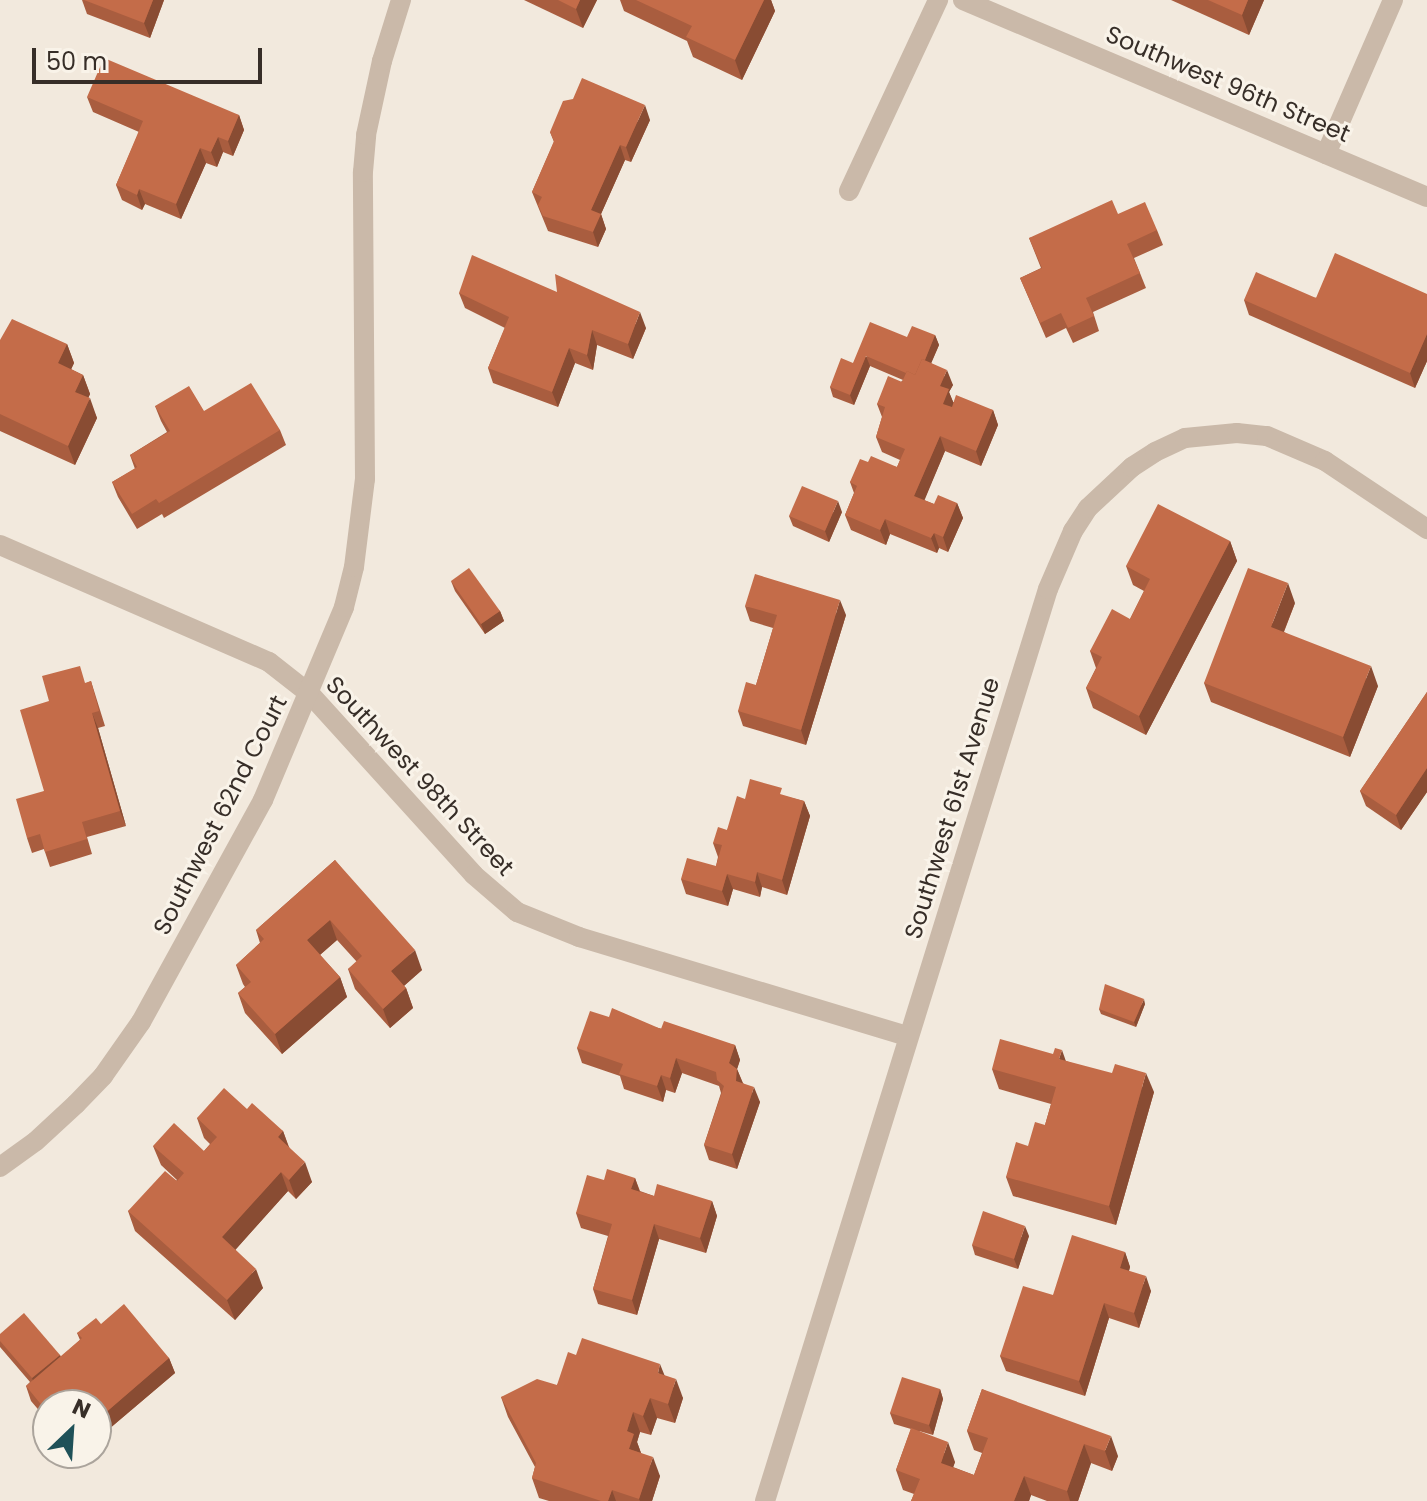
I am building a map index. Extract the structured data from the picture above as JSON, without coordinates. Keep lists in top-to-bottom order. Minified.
{"streets":{"street":["Southwest 96th Street","Southwest 98th Street","Southwest 61st Avenue","Southwest 62nd Court"]},"crossings":[["Southwest 98th Street","Southwest 61st Avenue"],["Southwest 98th Street","Southwest 62nd Court"]],"scale_bar":"50 m","north":"top right"}
